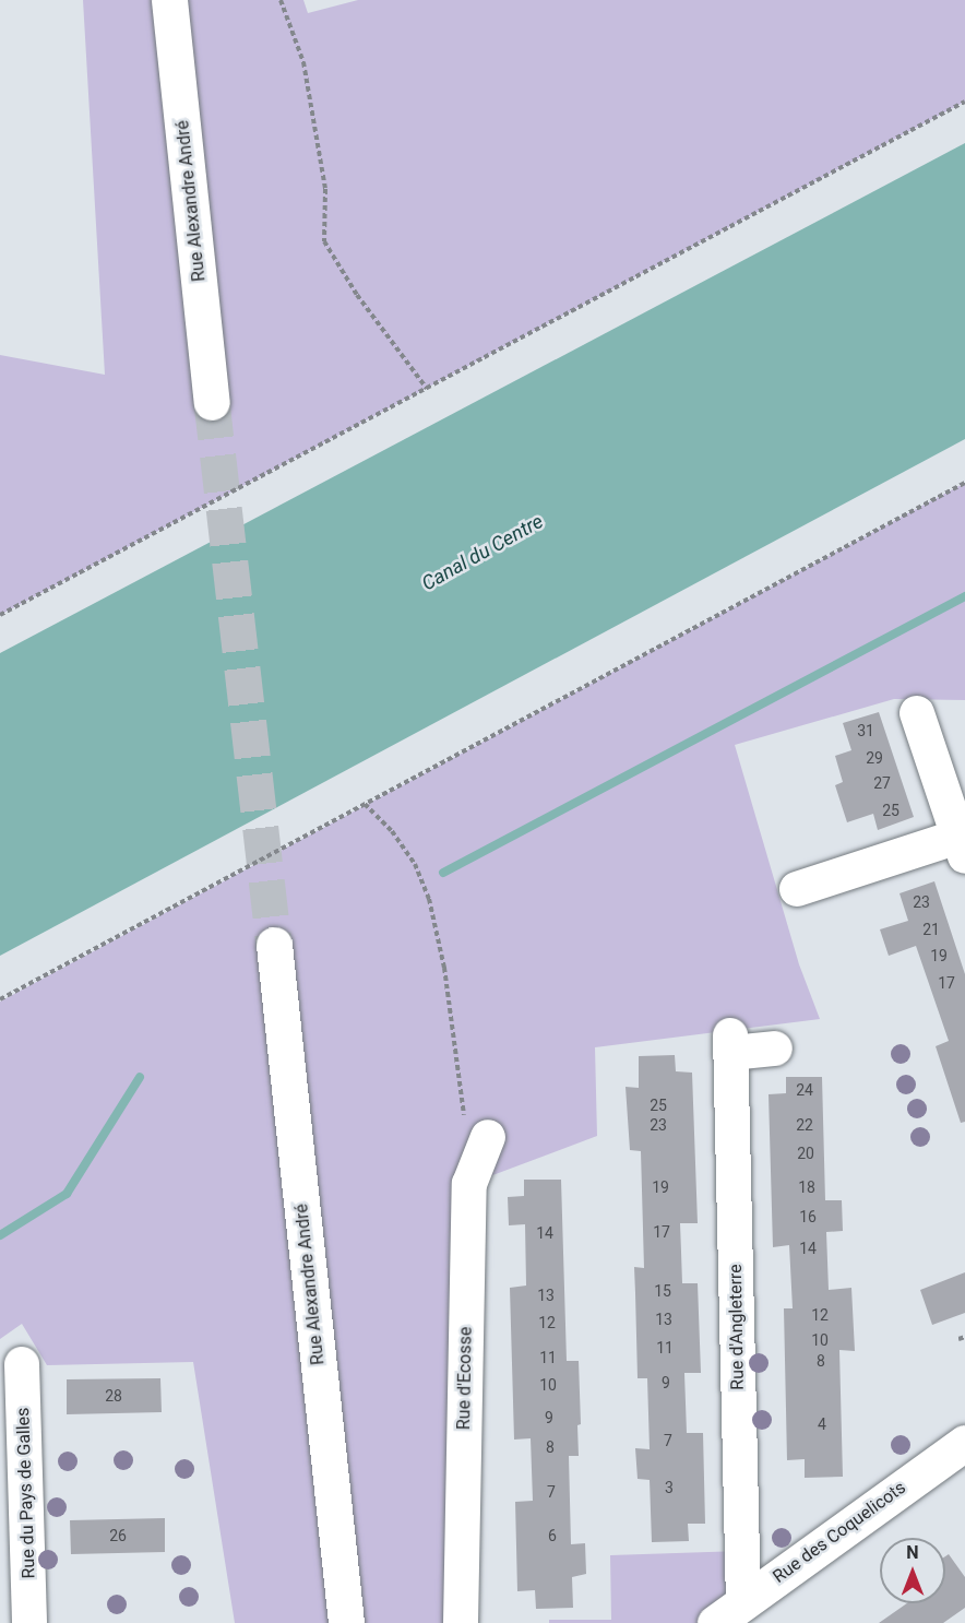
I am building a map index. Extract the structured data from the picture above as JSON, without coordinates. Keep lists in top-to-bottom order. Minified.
{"streets":{"street":["Rue Alexandre André","Rue d'Angleterre","Rue d'Ecosse","Rue du Pays de Galles","Rue des Coquelicots"]},"crossings":[["Rue d'Angleterre","Rue des Coquelicots"]],"water":["Canal du Centre"],"house_numbers":["31","29","27","25","23","21","19","17","24","25","23","22","20","19","18","16","17","14","14","15","13","12","13","12","10","11","11","8","9","10","28","9","4","7","8","3","7","26","6"],"north":"top"}
